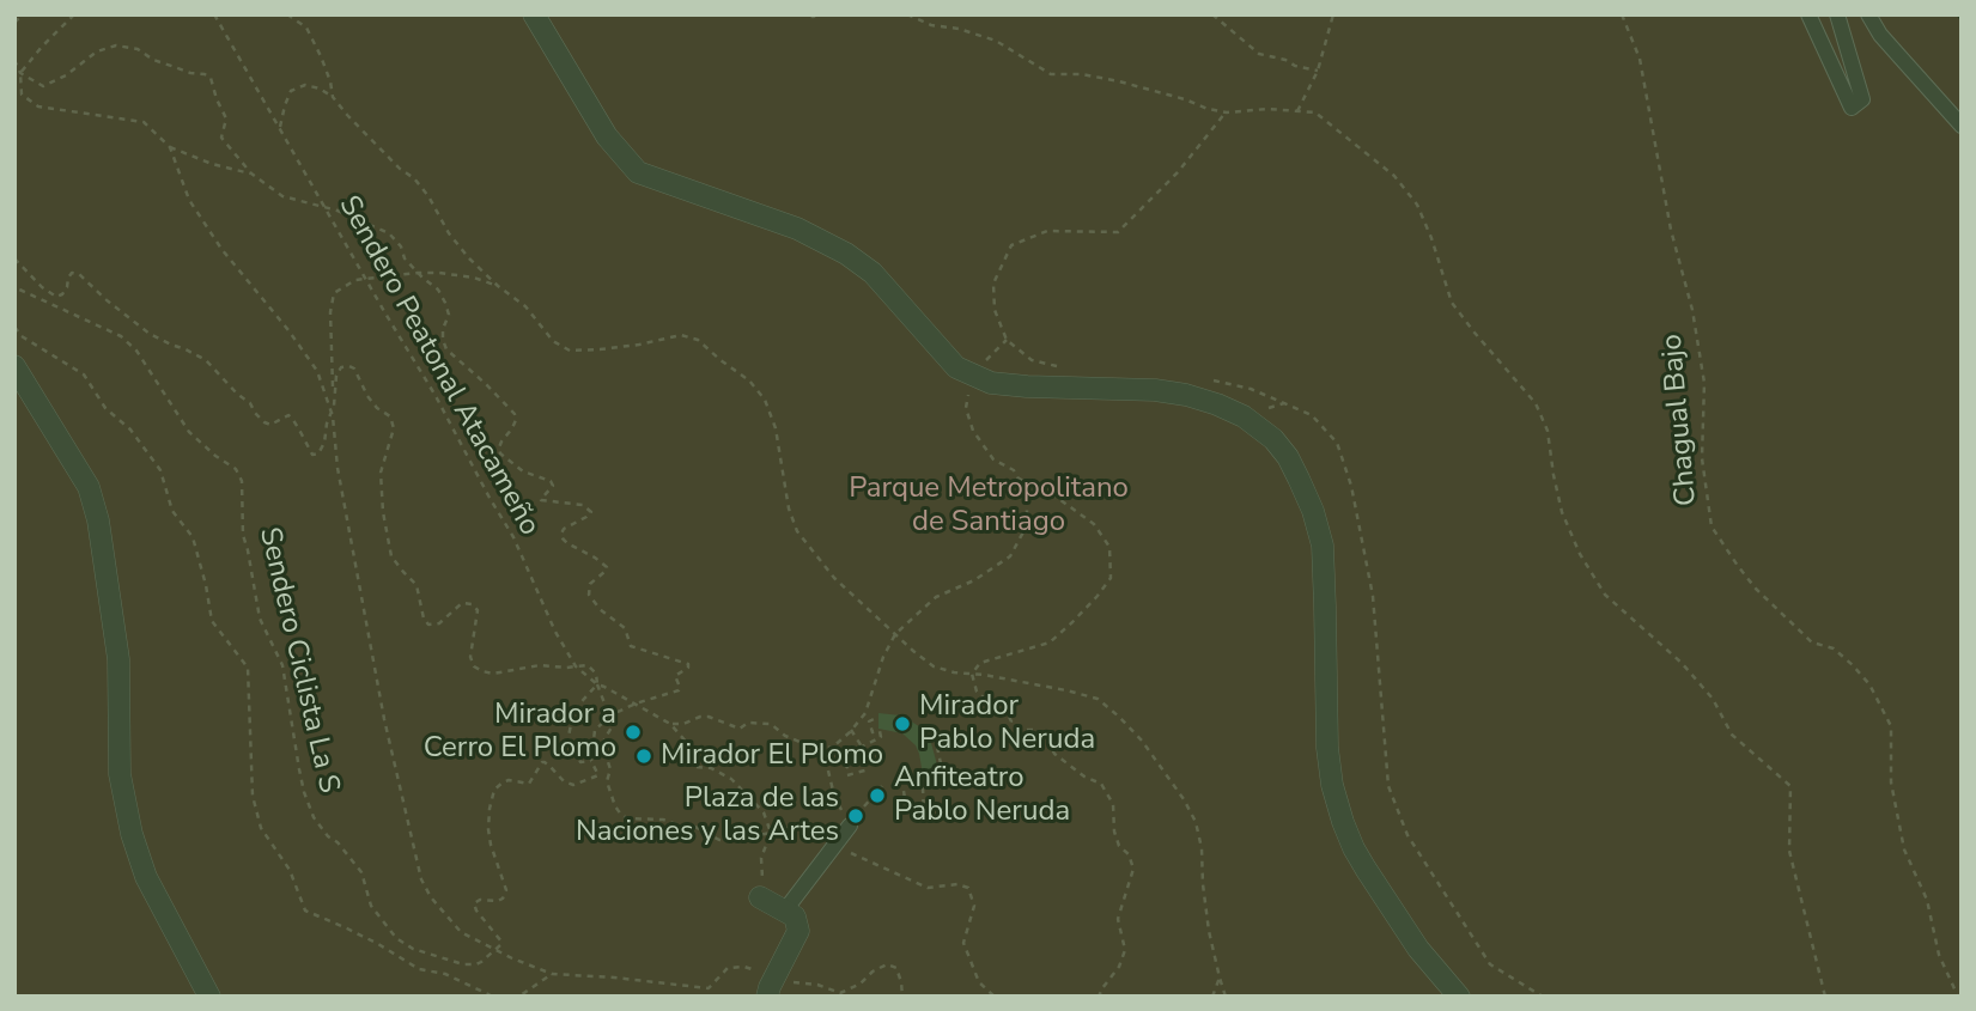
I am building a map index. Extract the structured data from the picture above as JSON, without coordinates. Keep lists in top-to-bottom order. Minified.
{"streets":{"path":["Sendero Peatonal Atacameño","Chagual Bajo","Sendero Ciclista La S"]},"parks":["Parque Metropolitano de Santiago"],"places":["Mirador Pablo Neruda","Mirador a Cerro El Plomo","Mirador El Plomo","Anfiteatro Pablo Neruda","Plaza de las Naciones y las Artes"]}
